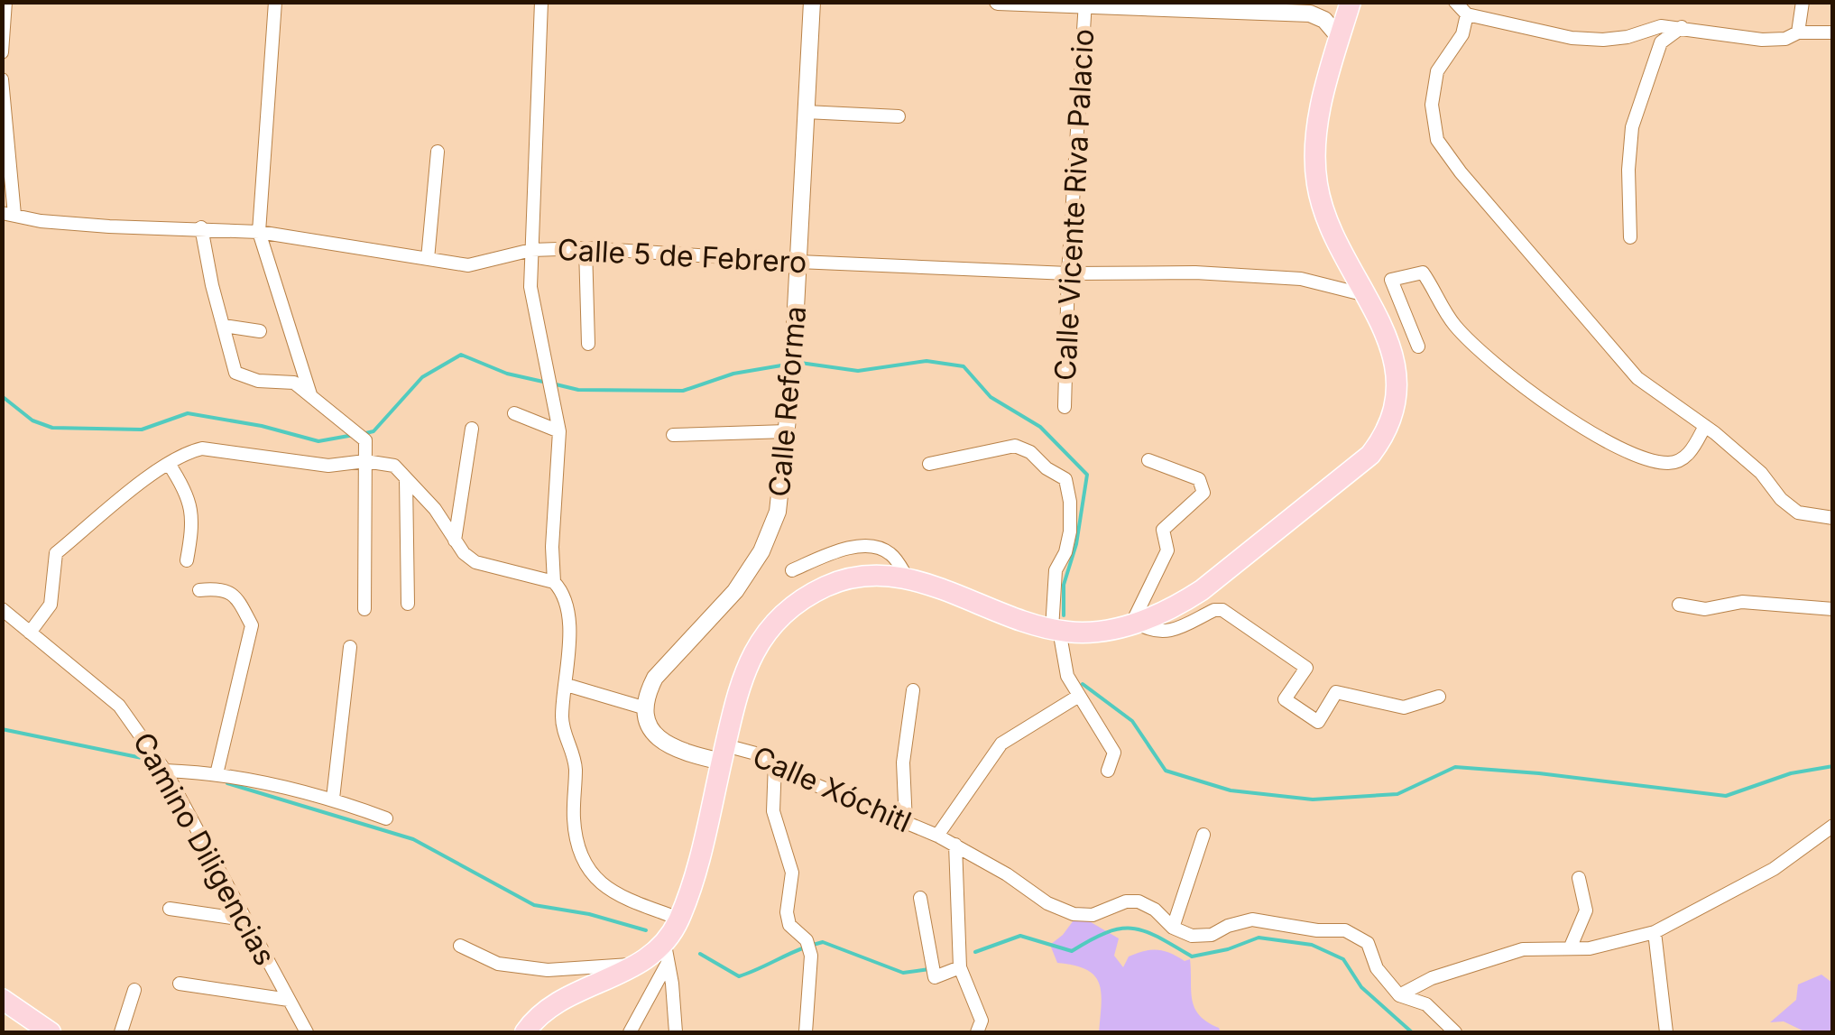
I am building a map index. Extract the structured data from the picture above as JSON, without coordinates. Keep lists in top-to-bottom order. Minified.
{"streets":{"street":["Calle Vicente Riva Palacio","Calle 5 de Febrero","Calle Reforma","Calle Xóchitl","Camino Diligencias"]},"crossings":[["Calle Vicente Riva Palacio","Calle 5 de Febrero"],["Calle 5 de Febrero","Calle Reforma"]]}
